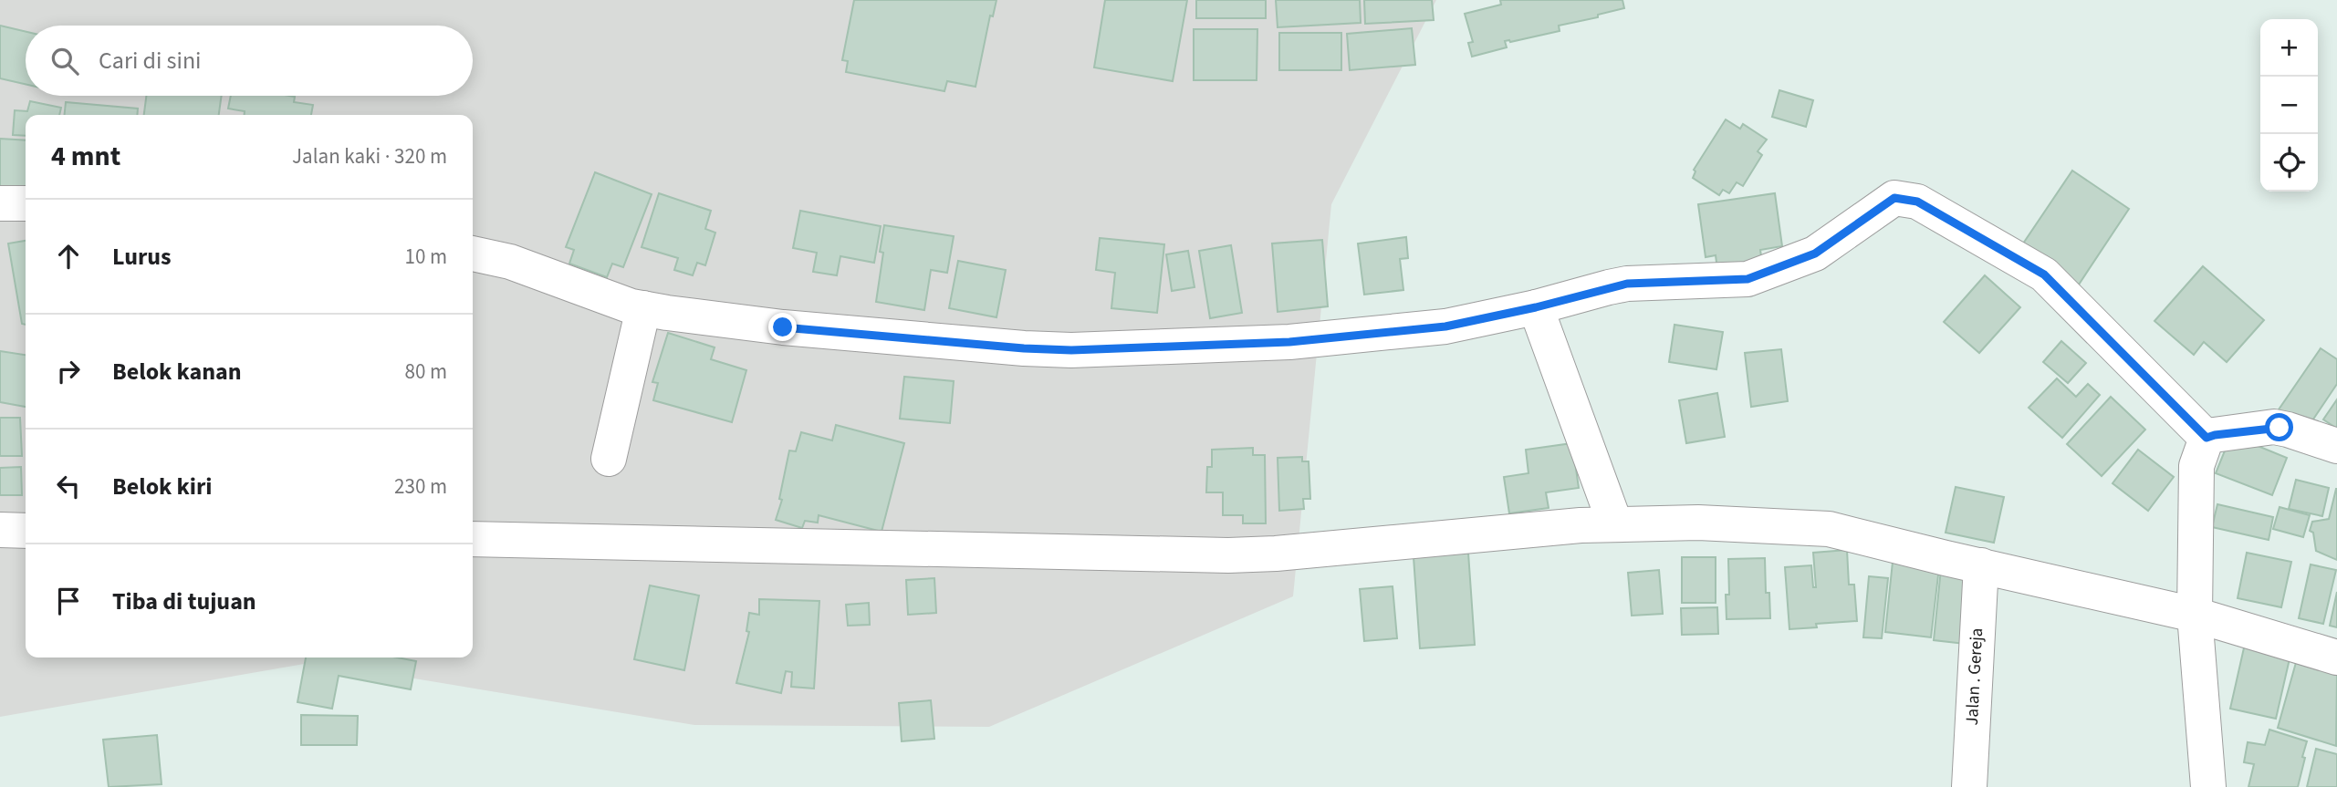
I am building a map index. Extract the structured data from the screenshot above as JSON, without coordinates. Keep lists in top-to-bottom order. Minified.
{"streets":{"street":["Jalan . Gereja"]},"page":{"map_buttons":["+","−"],"search":"Cari di sini","heading":["4 mnt","Jalan kaki · 320 m"],"list":[["Lurus","10 m"],["Belok kanan","80 m"],["Belok kiri","230 m"],"Tiba di tujuan"]}}
